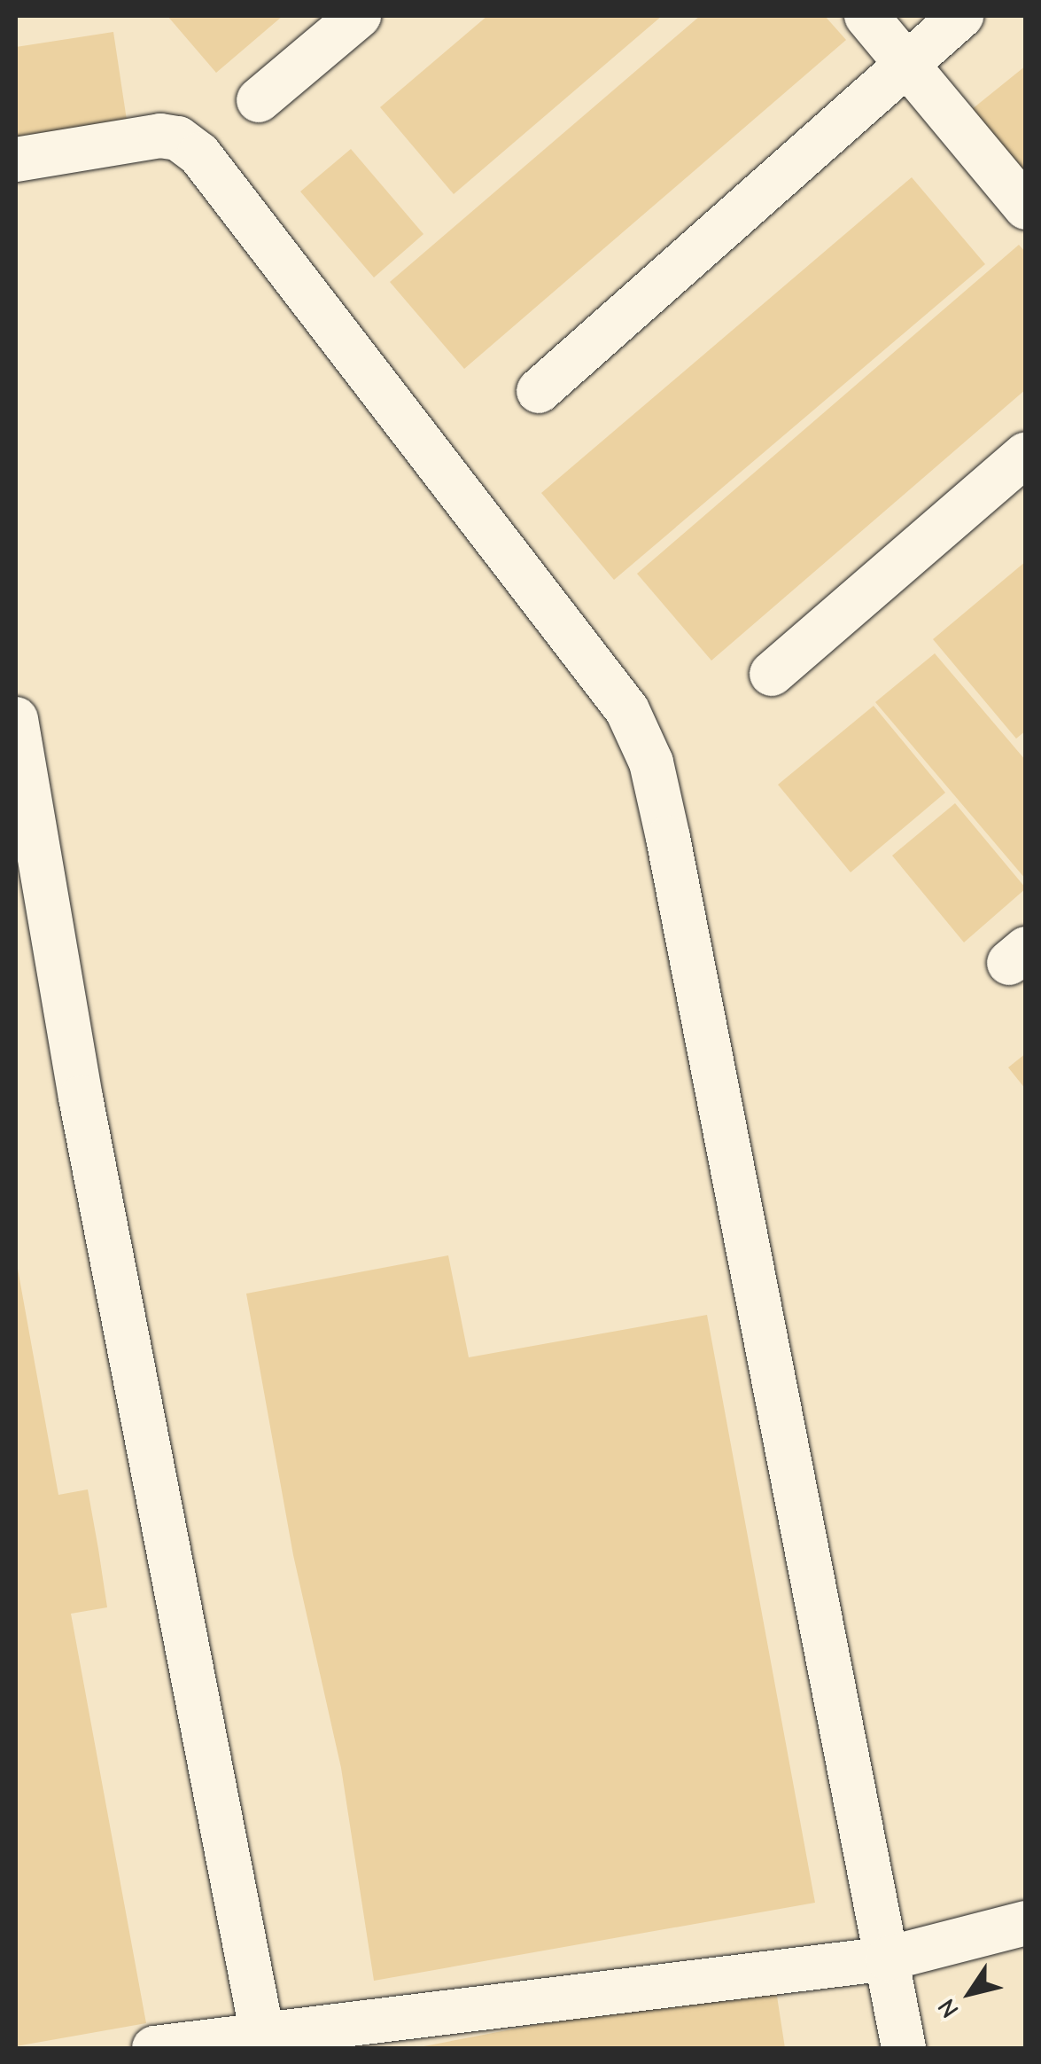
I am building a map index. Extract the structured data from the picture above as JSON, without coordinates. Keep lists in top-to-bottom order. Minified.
{"north":"bottom left"}
